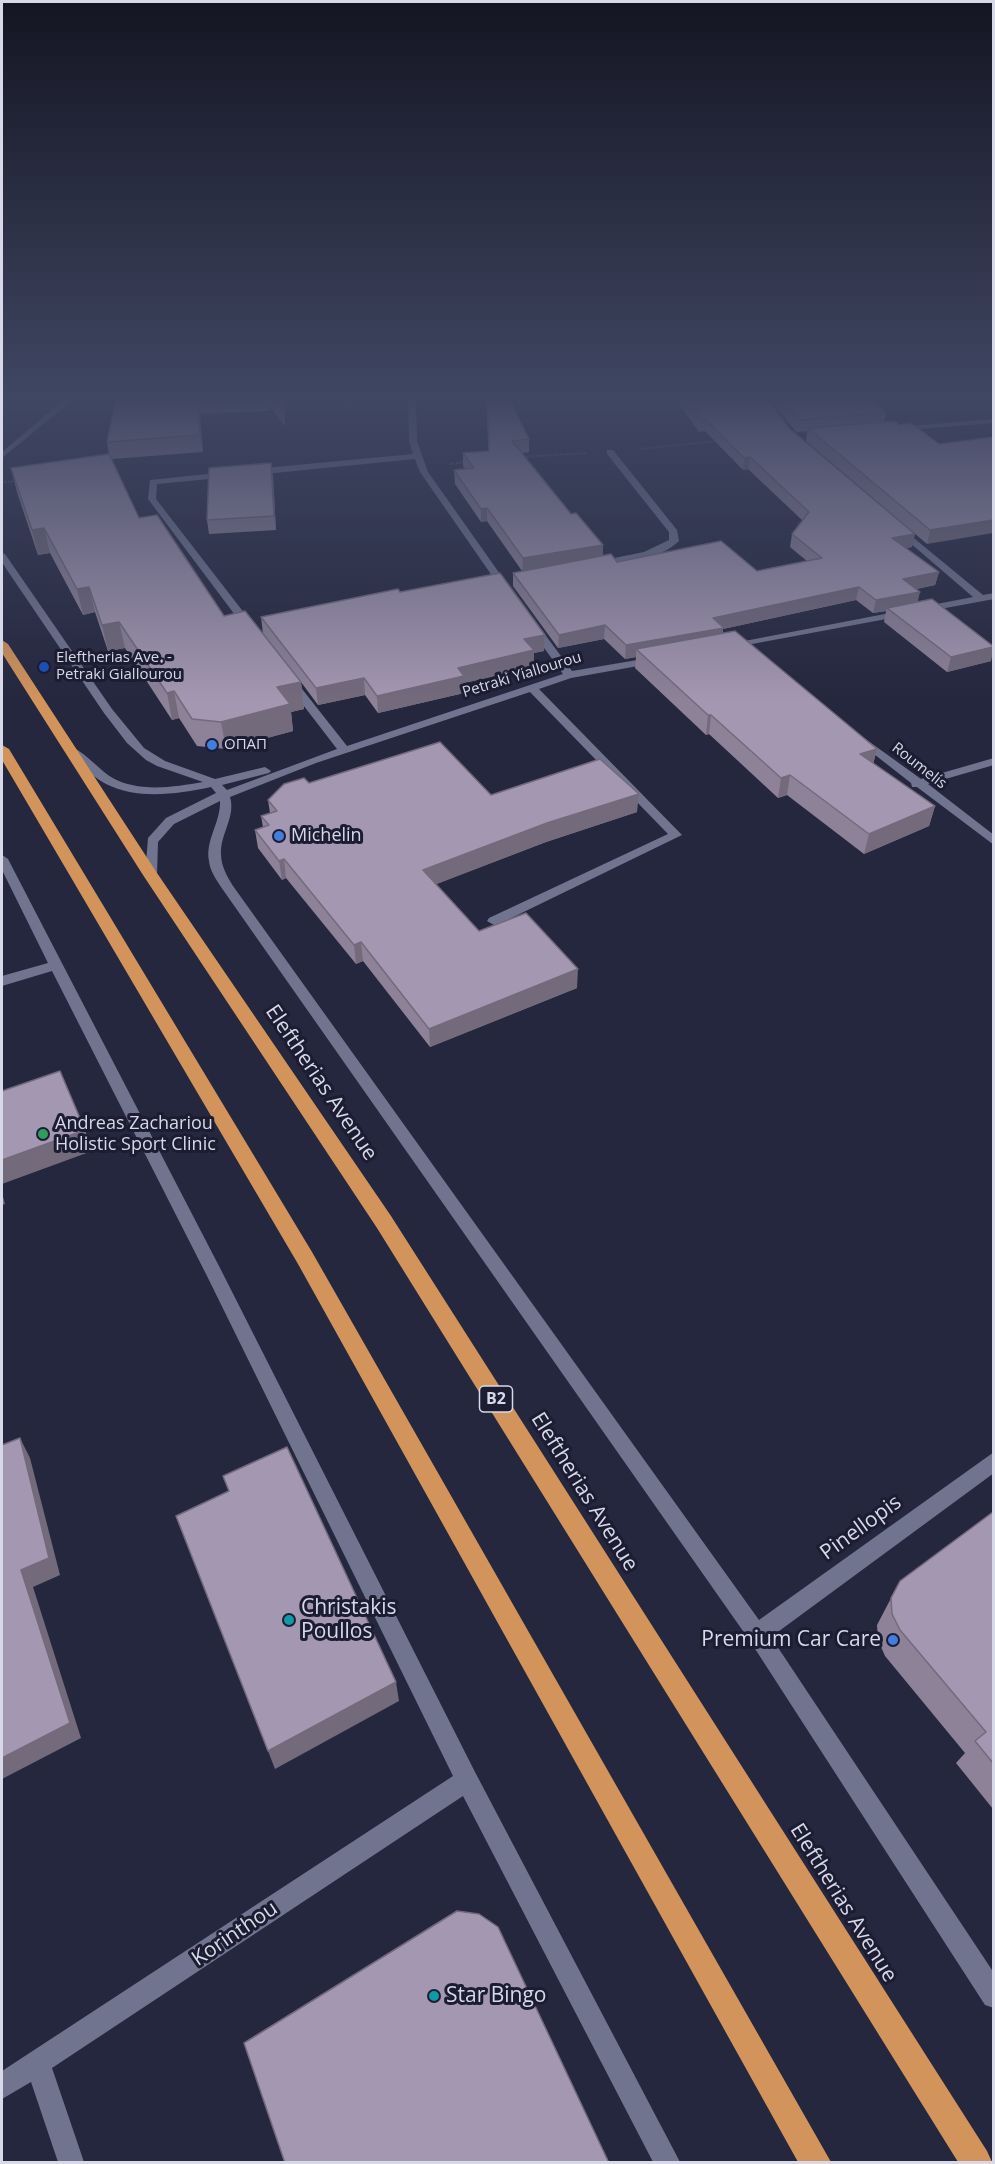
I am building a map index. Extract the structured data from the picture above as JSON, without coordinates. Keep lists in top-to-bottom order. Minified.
{"streets":{"highway":["Eleftherias Avenue","B2"],"street":["Petraki Yiallourou","Roumelis","Pinellopis","Korinthou"]},"crossings":[["Petraki Yiallourou","Eleftherias Avenue"]],"places":["Eleftherias Ave. - Petraki Giallourou","ΟΠΑΠ","Michelin","Andreas Zachariou Holistic Sport Clinic","Christakis Poullos","Premium Car Care","Star Bingo"]}
